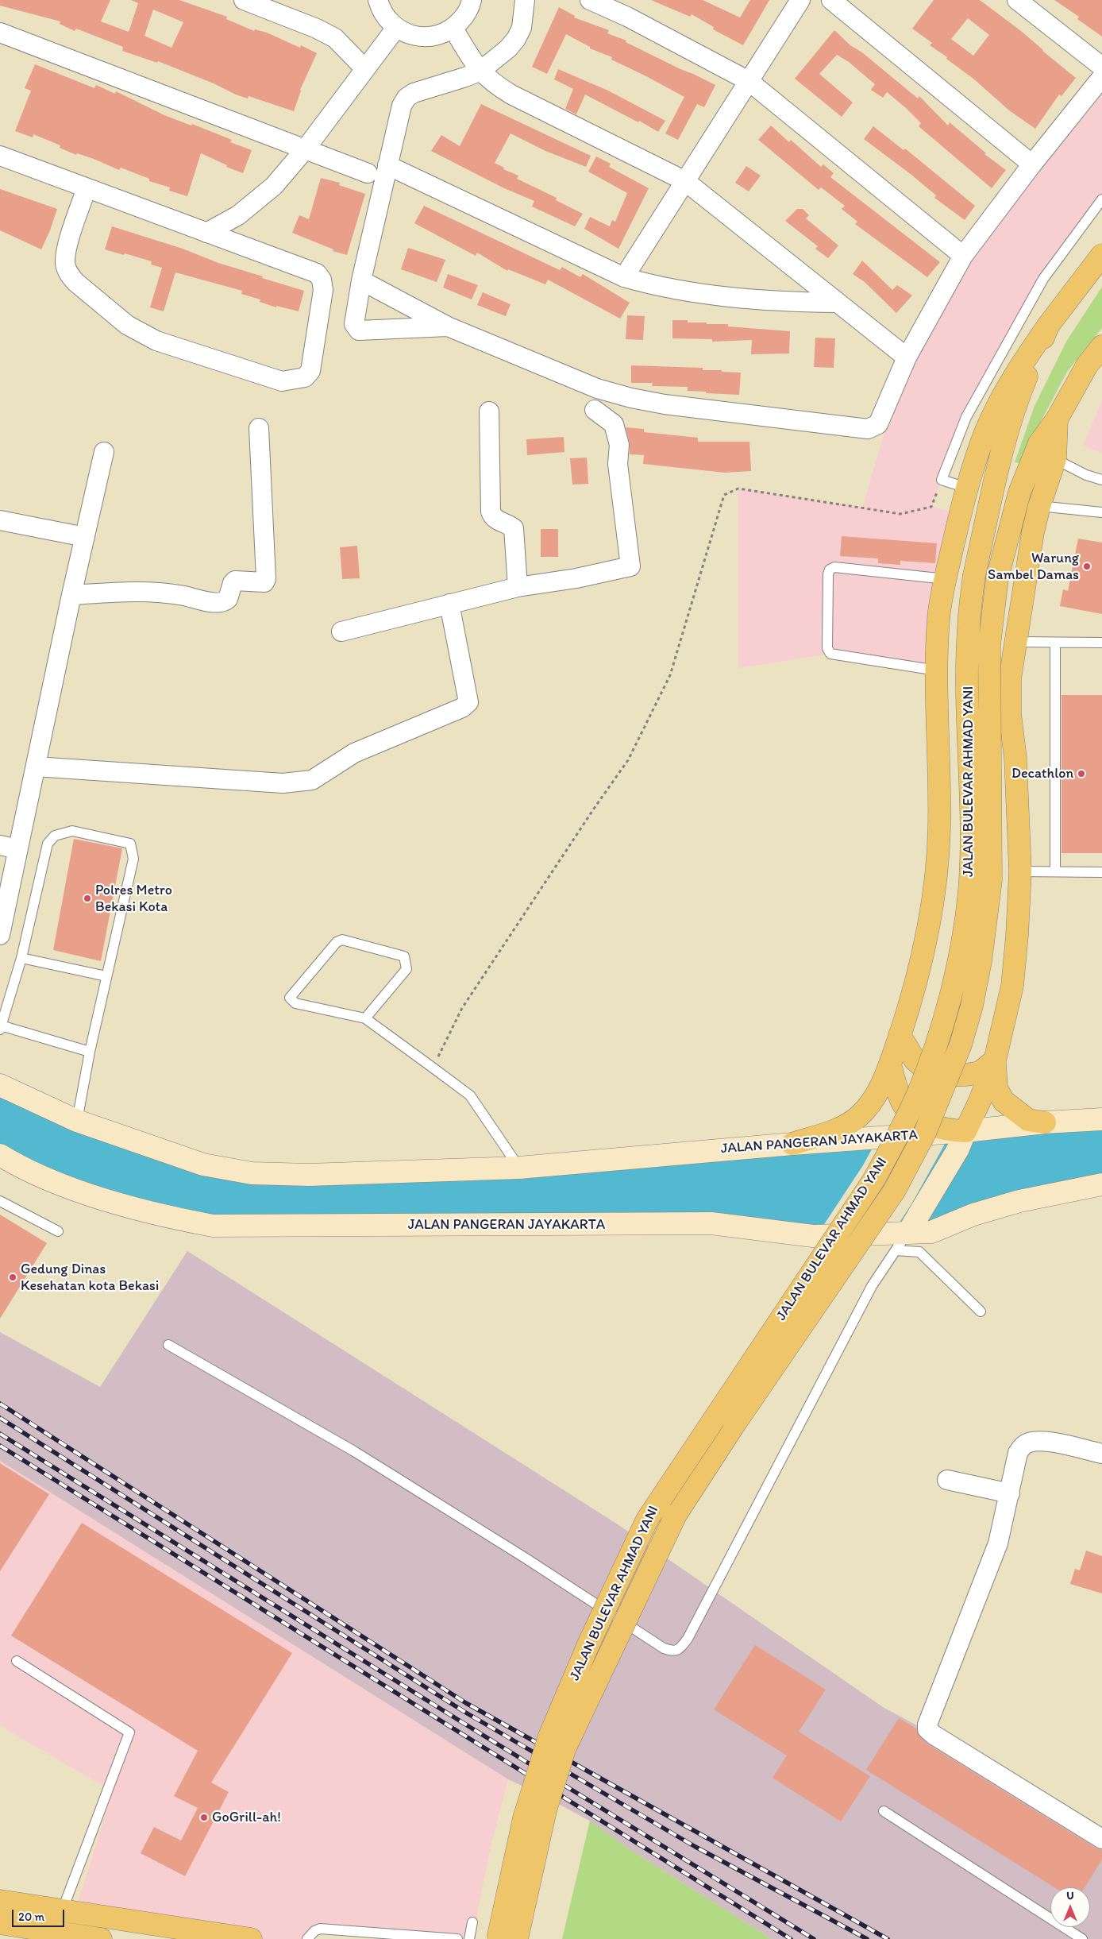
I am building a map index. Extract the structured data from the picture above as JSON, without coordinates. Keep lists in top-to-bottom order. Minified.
{"streets":{"main road":["JALAN BULEVAR AHMAD YANI"],"street":["JALAN PANGERAN JAYAKARTA"]},"places":["Warung Sambel Damas","Decathlon","Polres Metro Bekasi Kota","Gedung Dinas Kesehatan kota Bekasi","GoGrill-ah!"],"scale_bar":"20 m","north":"top"}
